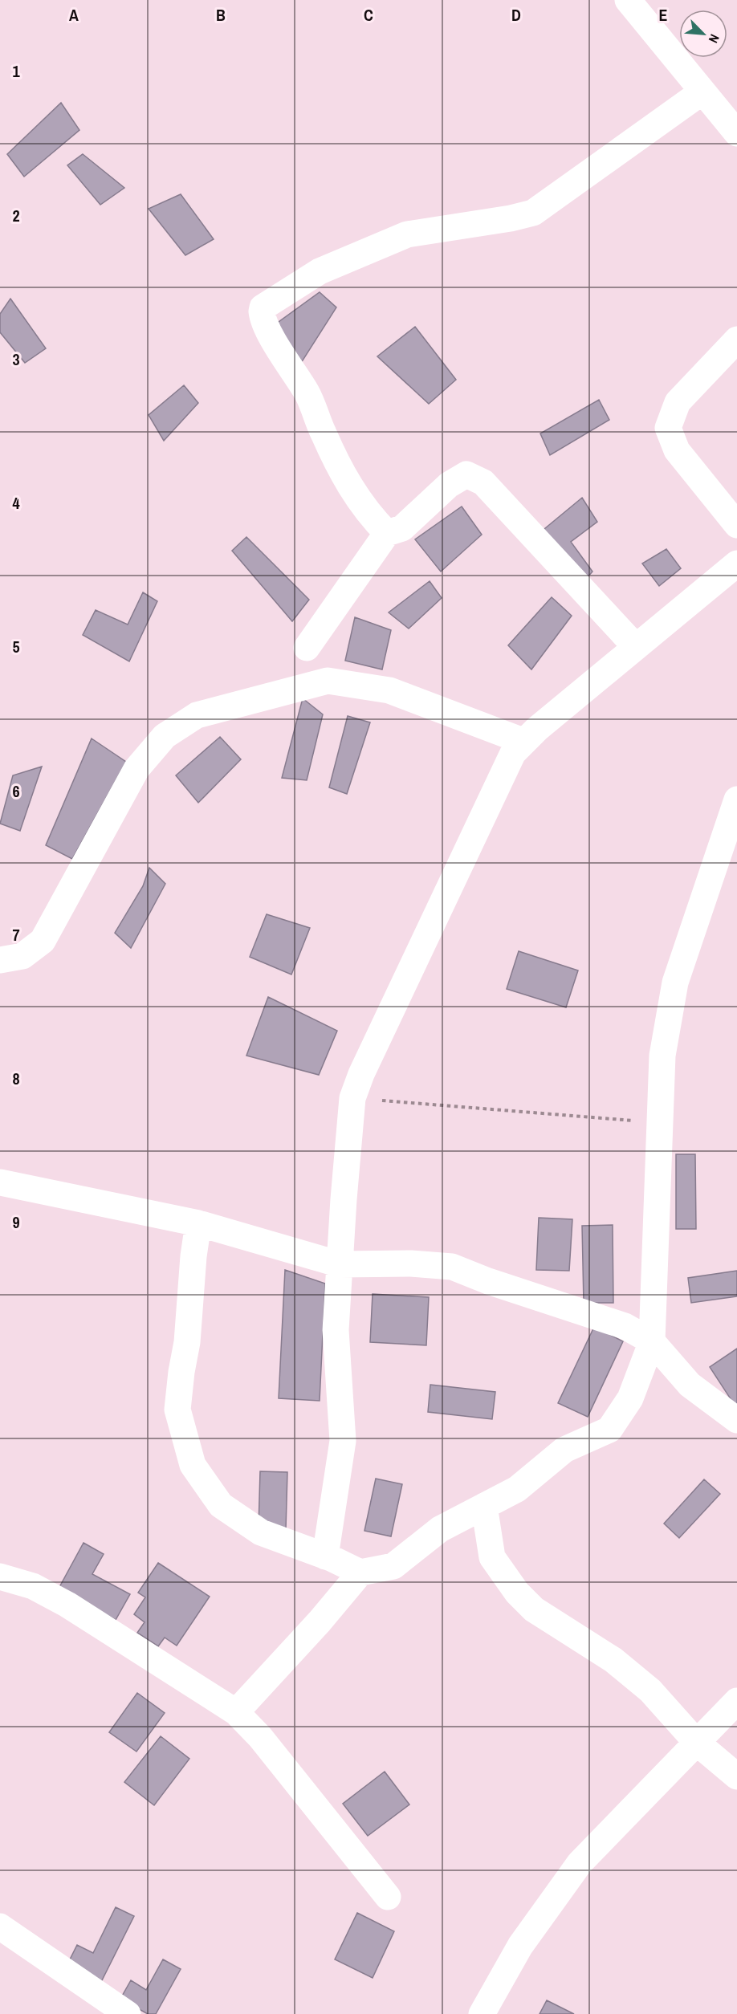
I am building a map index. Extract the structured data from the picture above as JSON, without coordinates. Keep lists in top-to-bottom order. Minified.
{"north":"bottom right","grid":{"columns":["A","B","C","D","E"],"rows":["1","2","3","4","5","6","7","8","9"]}}
